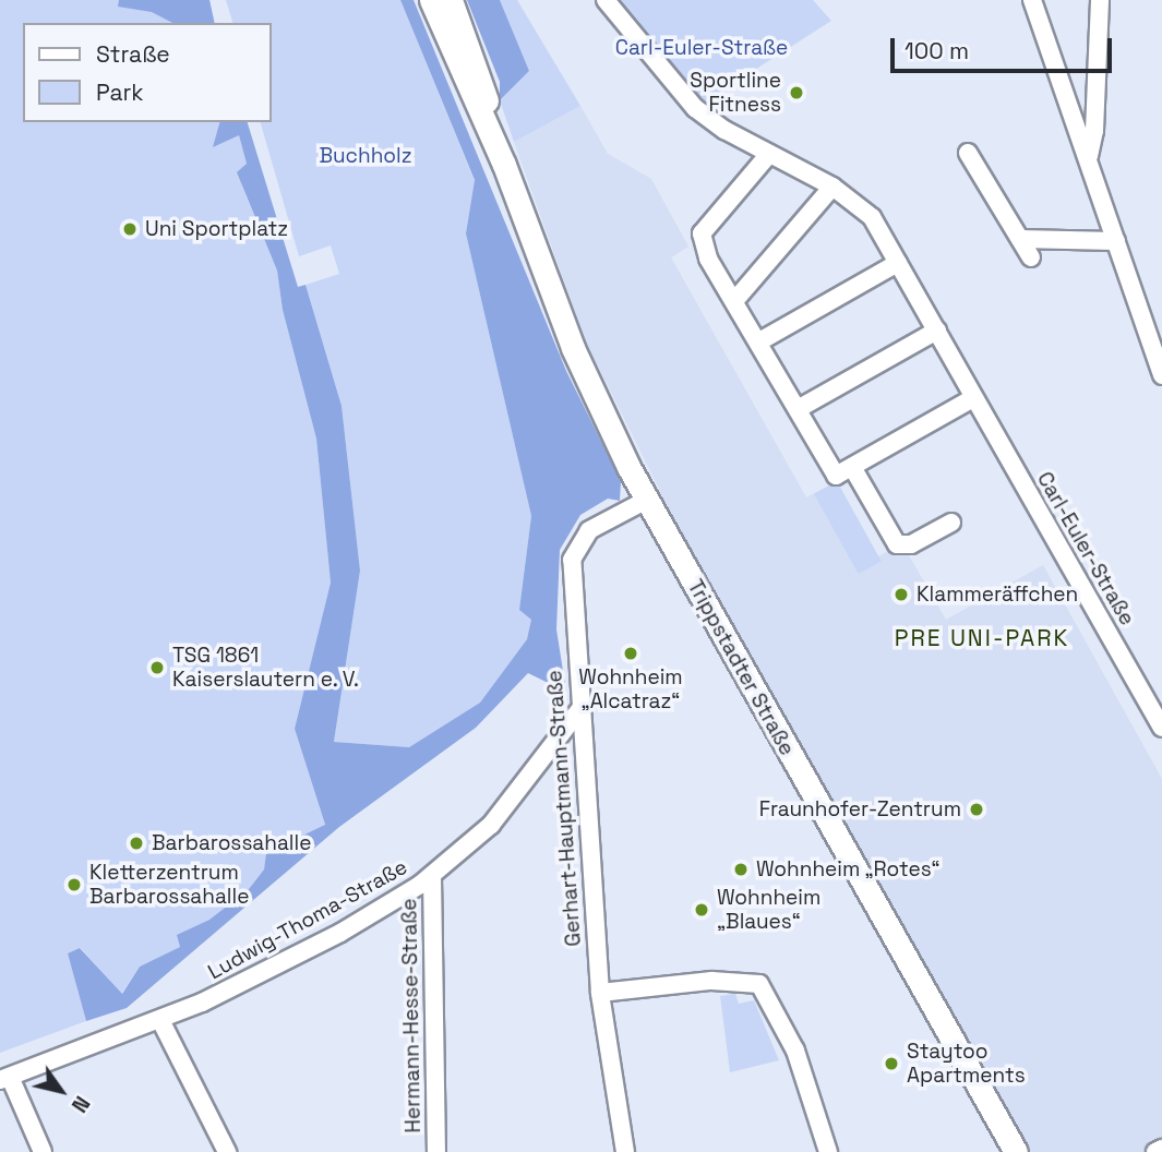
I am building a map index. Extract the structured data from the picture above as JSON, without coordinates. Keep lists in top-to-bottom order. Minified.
{"streets":{"main road":["Trippstadter Straße"],"street":["Carl-Euler-Straße","Gerhart-Hauptmann-Straße","Ludwig-Thoma-Straße","Hermann-Hesse-Straße"]},"crossings":[["Trippstadter Straße","Gerhart-Hauptmann-Straße"],["Gerhart-Hauptmann-Straße","Ludwig-Thoma-Straße"],["Ludwig-Thoma-Straße","Hermann-Hesse-Straße"]],"districts":["PRE UNI-PARK"],"parks":["Carl-Euler-Straße","Buchholz"],"places":["Sportline Fitness","Uni Sportplatz","Klammeräffchen","Wohnheim „Alcatraz“","TSG 1861 Kaiserslautern e. V.","Fraunhofer-Zentrum","Barbarossahalle","Wohnheim „Rotes“","Kletterzentrum Barbarossahalle","Wohnheim „Blaues“","Staytoo Apartments"],"legend":["Straße","Park"],"scale_bar":"100 m","north":"bottom right"}
